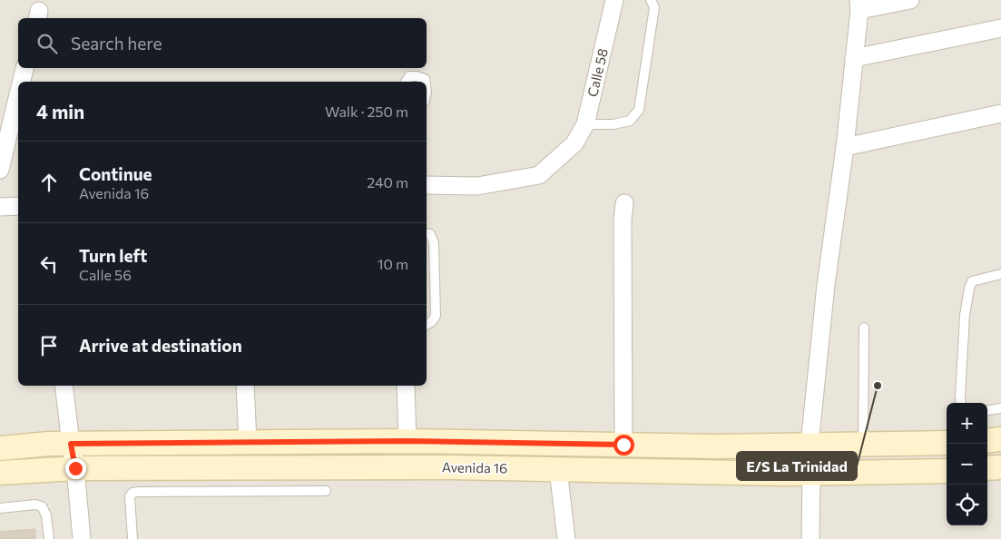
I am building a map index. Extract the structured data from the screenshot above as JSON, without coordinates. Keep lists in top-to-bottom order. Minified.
{"streets":{"street":["Calle 58","Avenida 16"]},"places":["E/S La Trinidad"],"page":{"search":"Search here","heading":["4 min","Walk · 250 m"],"list":[["Continue","Avenida 16","240 m"],["Turn left","Calle 56","10 m"],"Arrive at destination"],"map_buttons":["+","−"]}}
